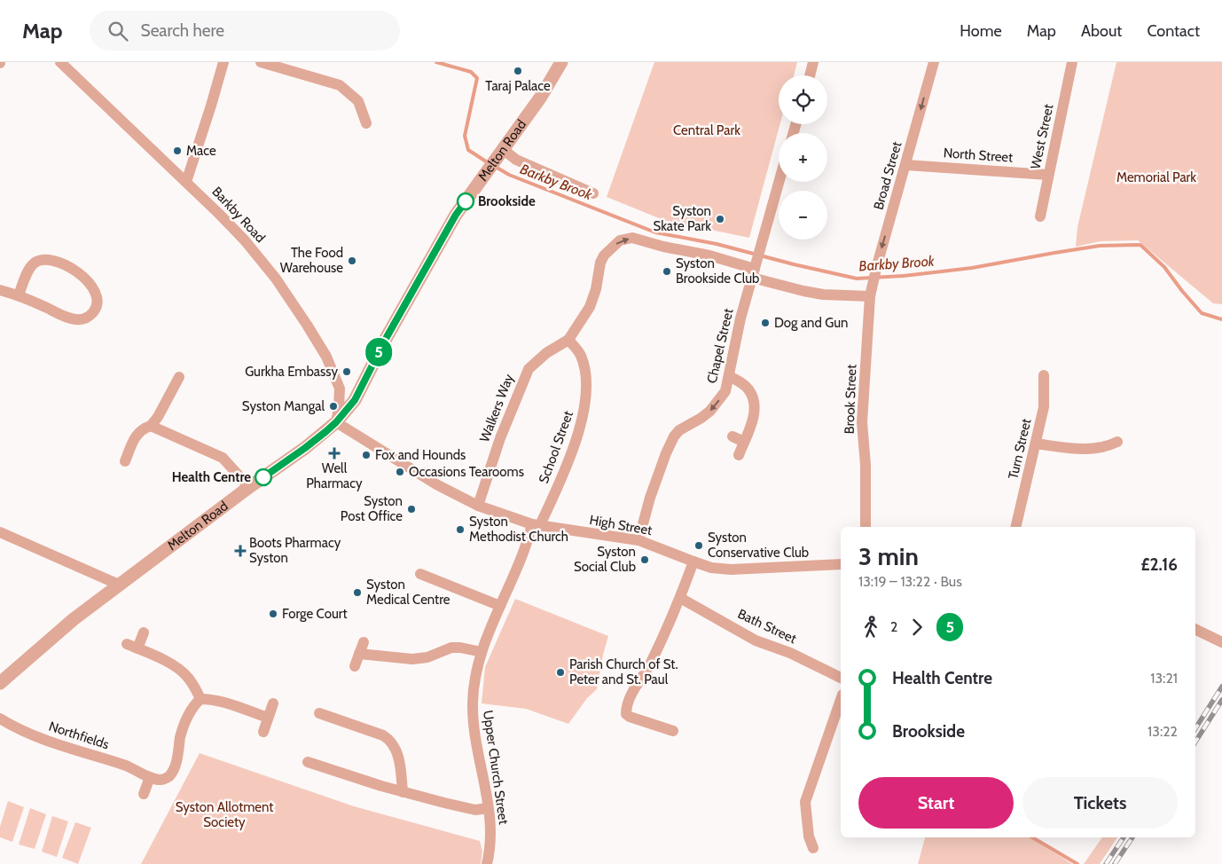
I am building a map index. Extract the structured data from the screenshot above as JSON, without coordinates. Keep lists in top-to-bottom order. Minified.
{"streets":{"street":["West Street","Melton Road","North Street","Broad Street","Barkby Road","Chapel Street","Brook Street","Walkers Way","School Street","Turn Street","High Street","Bath Street","Northfields","Upper Church Street"]},"crossings":[["West Street","North Street"],["Melton Road","Barkby Road"],["Melton Road","High Street"],["North Street","Broad Street"],["Broad Street","Brook Street"],["Barkby Road","High Street"],["Chapel Street","High Street"],["Walkers Way","School Street"],["Walkers Way","High Street"],["School Street","High Street"],["School Street","Upper Church Street"],["High Street","Upper Church Street"]],"one_way":["Broad Street","Chapel Street"],"water":["Barkby Brook"],"parks":["Central Park","Memorial Park","Syston Allotment Society"],"places":{"other":["Taraj Palace","Mace","Brookside","Syston Skate Park","The Food Warehouse","Syston Brookside Club","Dog and Gun","Gurkha Embassy","Syston Mangal","Fox and Hounds","Occasions Tearooms","Health Centre","Syston Post Office","Syston Methodist Church","Syston Conservative Club","Syston Social Club","Syston Medical Centre","Forge Court","Parish Church of St. Peter and St. Paul"],"health":["Well Pharmacy","Boots Pharmacy Syston"]},"lines":["bus line 5"],"page":{"header":"Map","search":"Search here","nav":["Home","Map","About","Contact"],"on_map":"5","map_buttons":["+","−"],"heading":["3 min","13:19 – 13:22 · Bus","£2.16"],"legs":["2","5"],"list":[{"name":"Health Centre","value":"13:21"},{"name":"Brookside","value":"13:22"}],"buttons":["Start","Tickets"]}}
